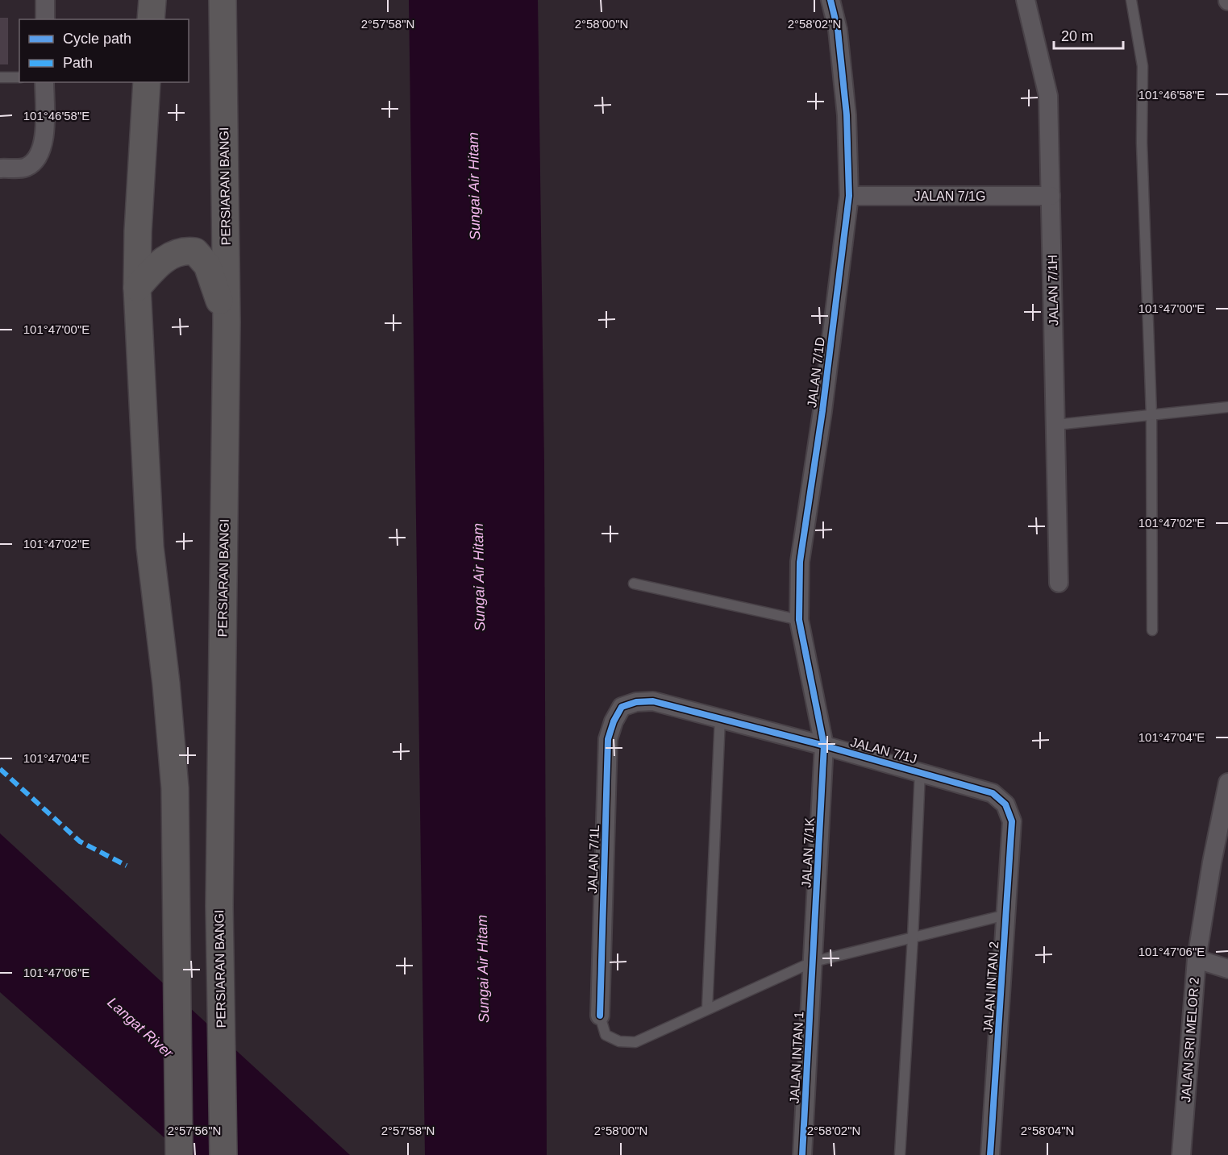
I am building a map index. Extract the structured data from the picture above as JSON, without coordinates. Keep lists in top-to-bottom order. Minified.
{"streets":{"main road":["PERSIARAN BANGI"],"street":["JALAN 7/1G","JALAN 7/1H","JALAN 7/1D","JALAN 7/1J","JALAN 7/1K","JALAN 7/1L","JALAN INTAN 2","JALAN SRI MELOR 2","JALAN INTAN 1"]},"crossings":[["JALAN 7/1G","JALAN 7/1H"],["JALAN 7/1G","JALAN 7/1D"],["JALAN 7/1D","JALAN 7/1J"],["JALAN 7/1D","JALAN 7/1K"],["JALAN 7/1J","JALAN 7/1K"],["JALAN 7/1J","JALAN 7/1L"],["JALAN 7/1J","JALAN INTAN 2"],["JALAN 7/1K","JALAN INTAN 1"]],"water":["Sungai Air Hitam","Langat River"],"legend":["Cycle path","Path"],"scale_bar":"20 m","coordinates":["2°57'58\"N","2°58'00\"N","2°58'02\"N","101°46'58\"E","101°47'00\"E","101°47'02\"E","101°47'04\"E","101°47'06\"E","2°57'56\"N","2°58'04\"N"]}
